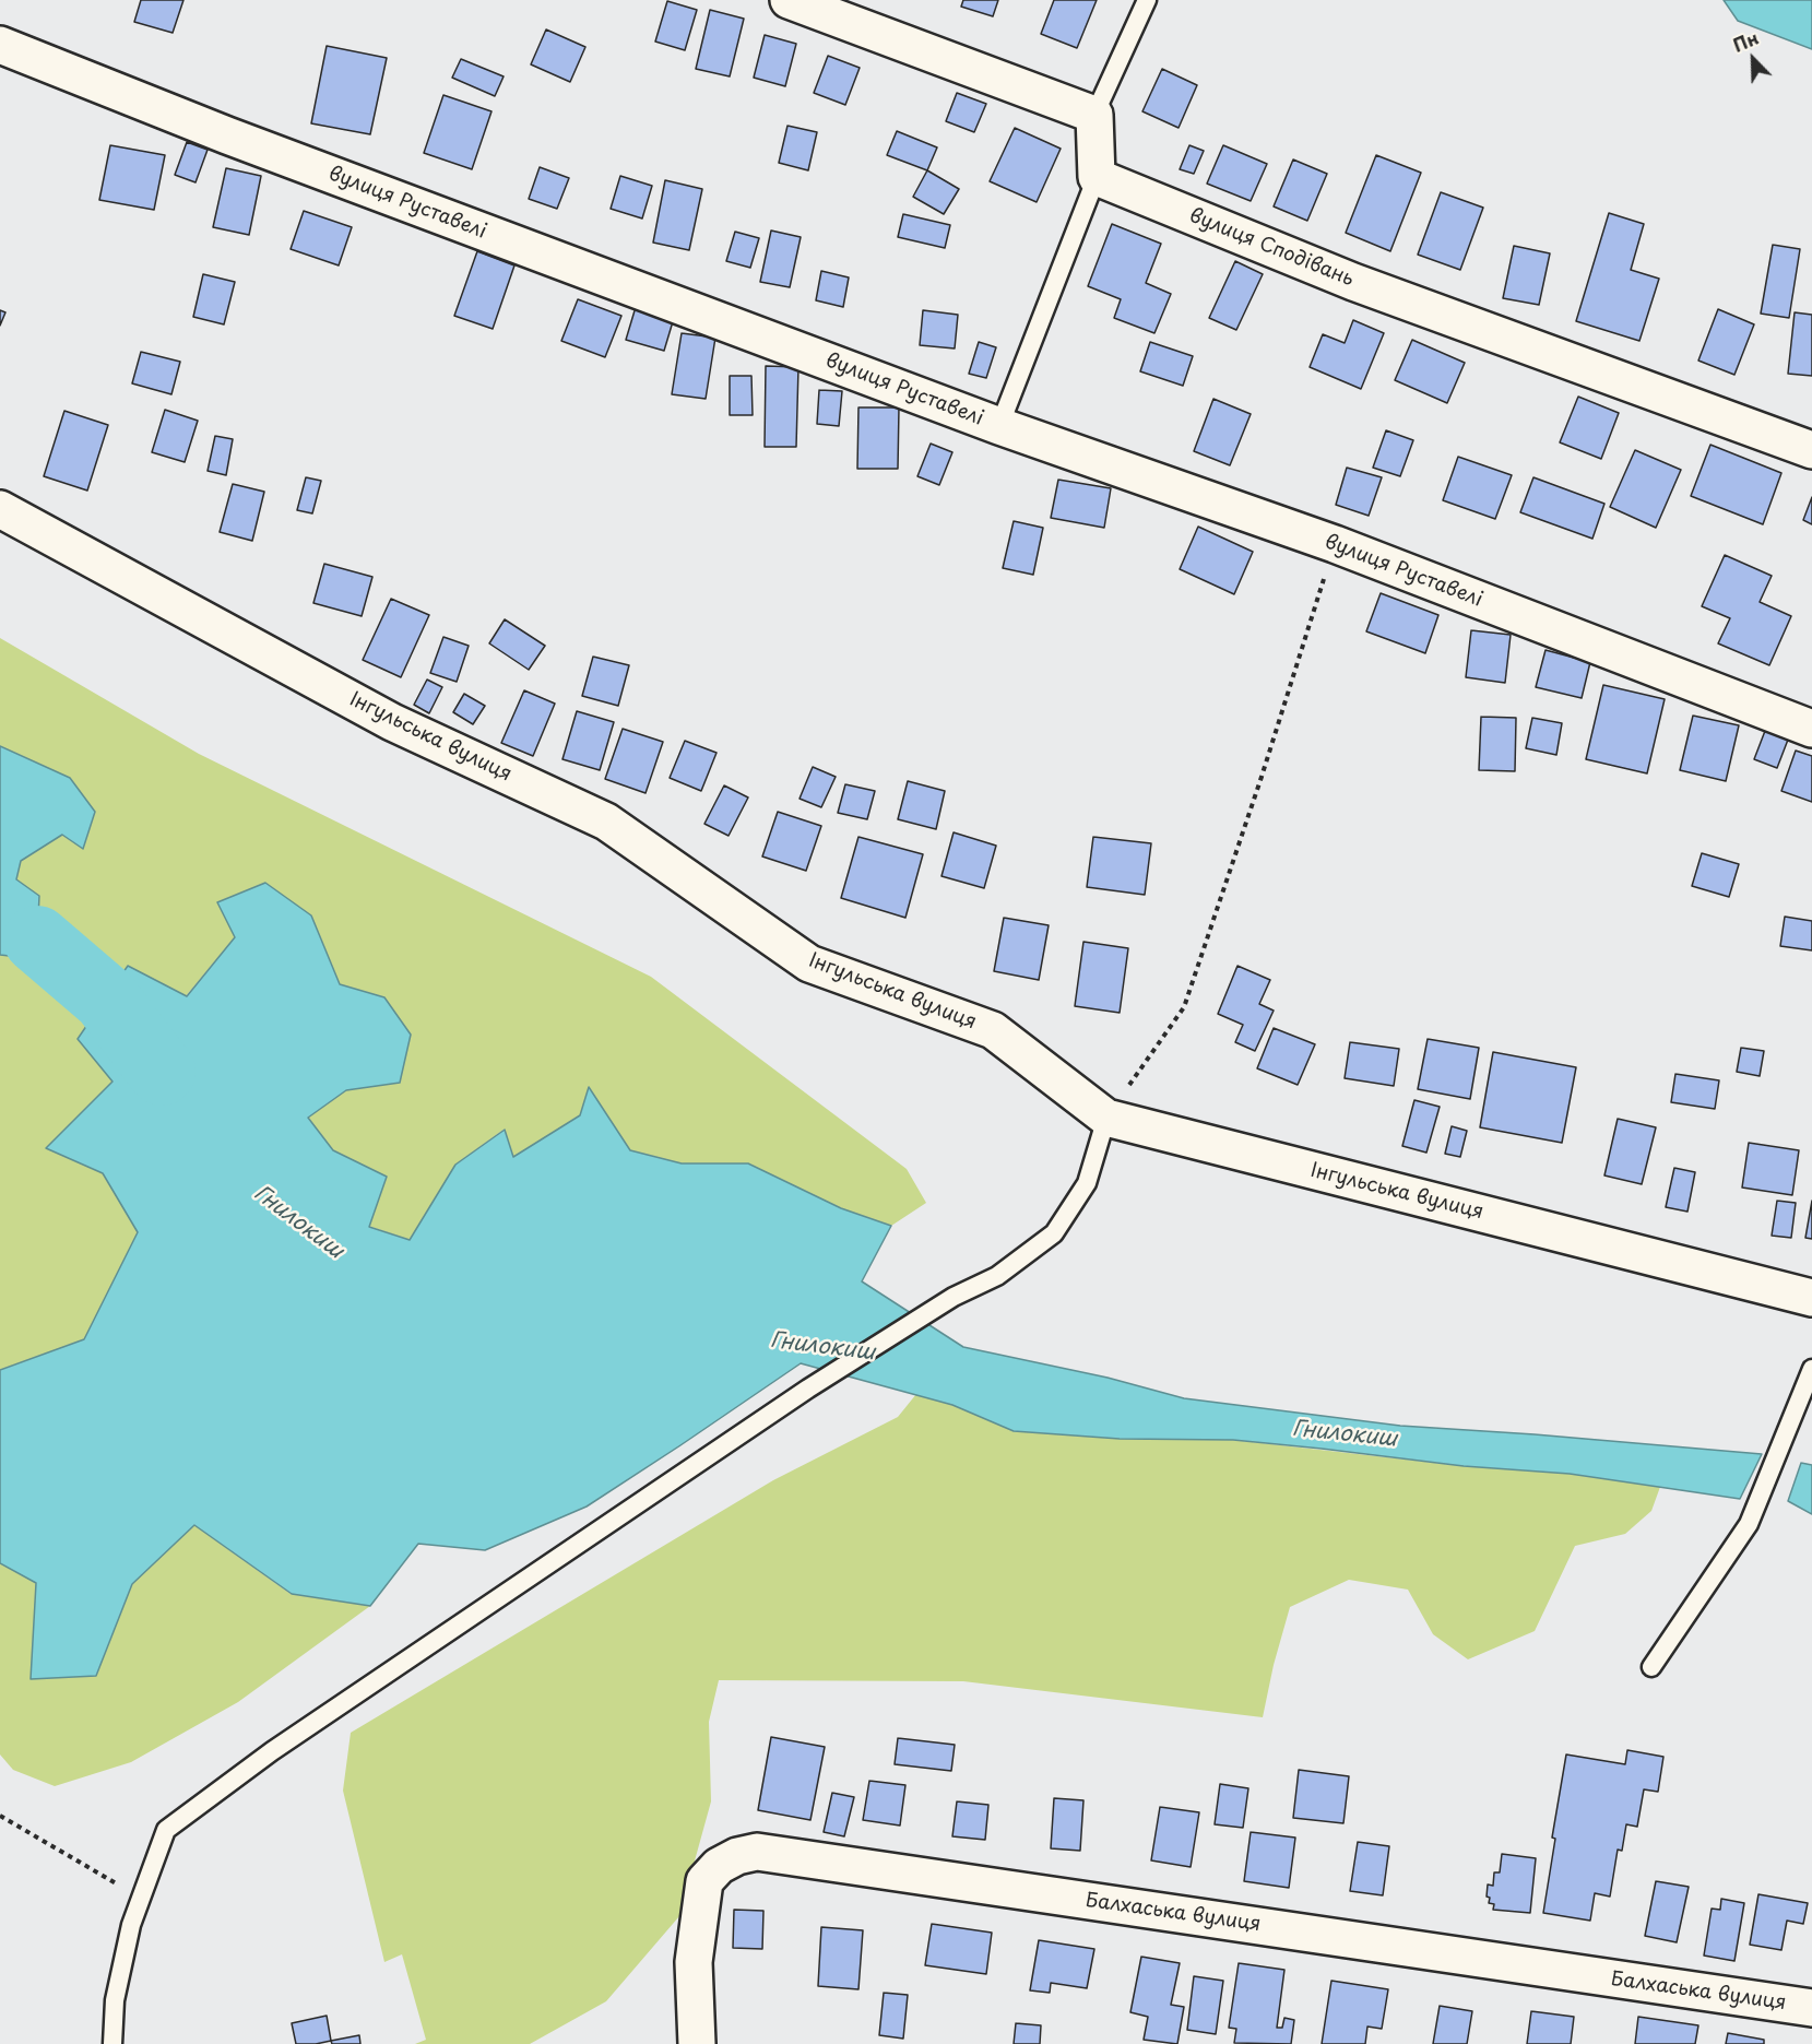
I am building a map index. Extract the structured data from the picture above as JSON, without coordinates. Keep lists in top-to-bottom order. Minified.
{"streets":{"street":["вулиця Руставелі","вулиця Сподівань","Інгульська вулиця","Балхаська вулиця"]},"water":["Гнилокиш"],"north":"top left"}
